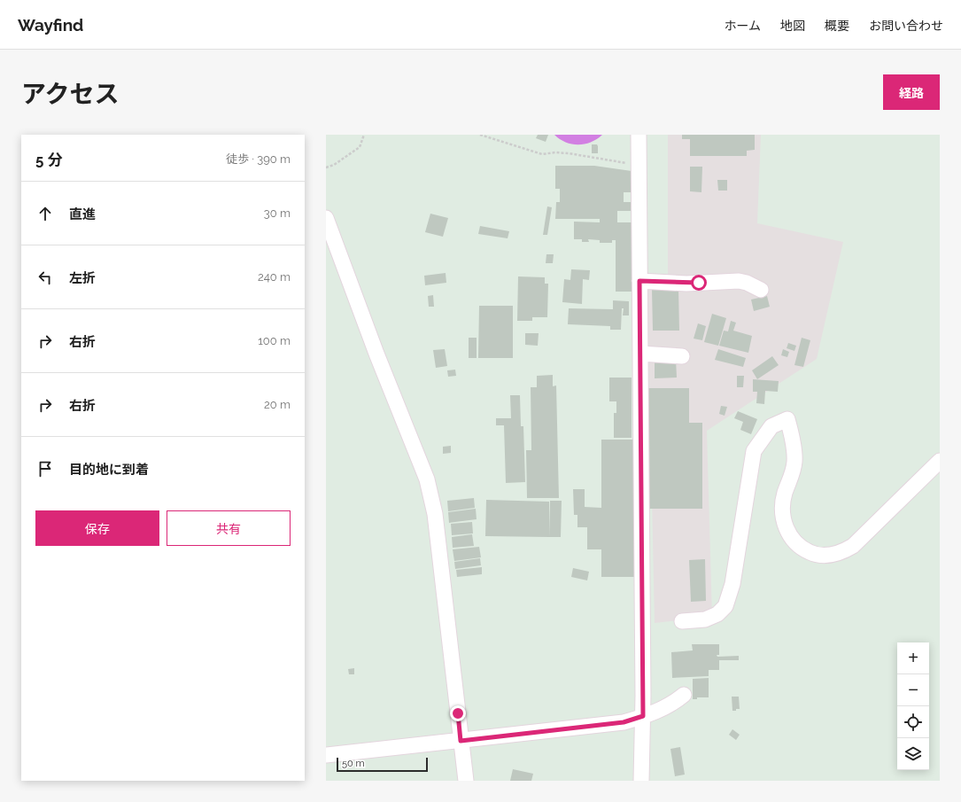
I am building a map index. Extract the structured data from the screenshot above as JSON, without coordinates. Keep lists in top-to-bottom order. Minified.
{"scale_bar":"50 m","page":{"header":"Wayfind","nav":["ホーム","地図","概要","お問い合わせ"],"title":"アクセス","buttons":["経路",["保存","共有"]],"heading":["5 分","徒歩 · 390 m"],"list":[["直進","30 m"],["左折","240 m"],["右折","100 m"],["右折","20 m"],"目的地に到着"],"map_buttons":["+","−"],"scale":"50 m"}}
